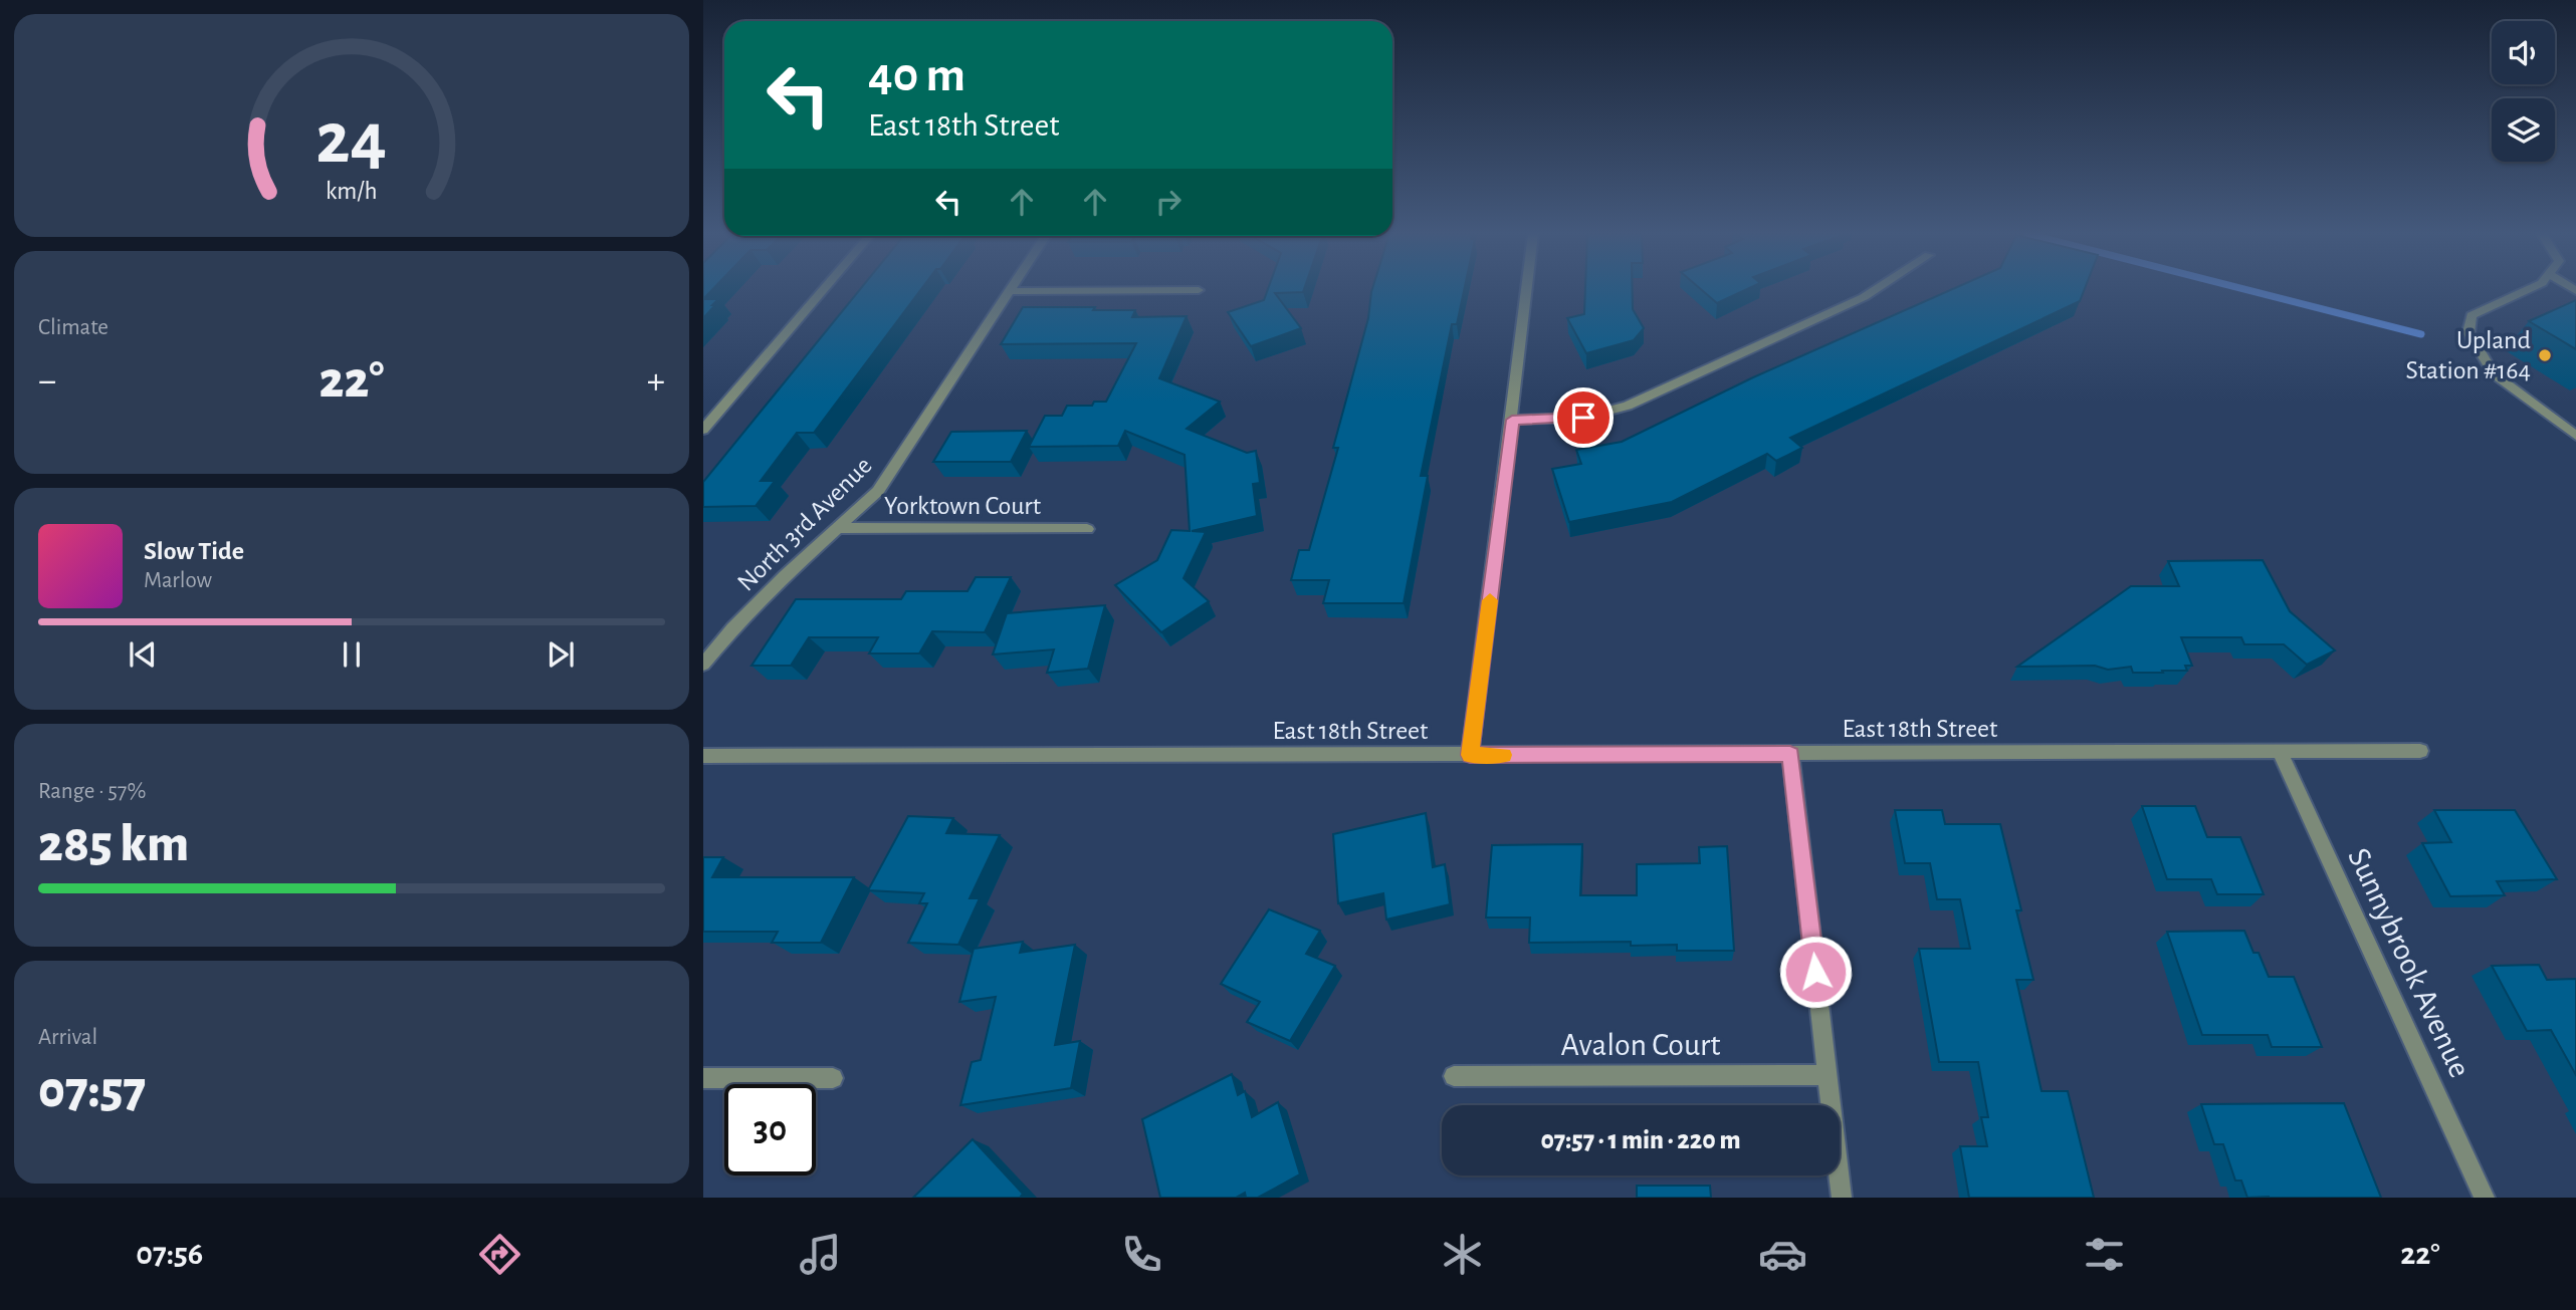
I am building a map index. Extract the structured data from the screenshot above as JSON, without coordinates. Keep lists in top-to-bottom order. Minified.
{"streets":{"street":["Yorktown Court","North 3rd Avenue","East 18th Street","Sunnybrook Avenue","Avalon Court"]},"crossings":[["Yorktown Court","North 3rd Avenue"],["East 18th Street","Sunnybrook Avenue"]],"places":["Upland Station #164"],"page":{"turn":["40 m","East 18th Street"],"tile":["Climate",["Range · 57%","285 km"],["Arrival","07:57"]],"heat":["−","22°","+"],"song":["Slow Tide","Marlow"],"limit":"30","trip":"07:57 · 1 min · 220 m","tabs":["07:56","22°"],"gauge":["24","km/h"]}}
